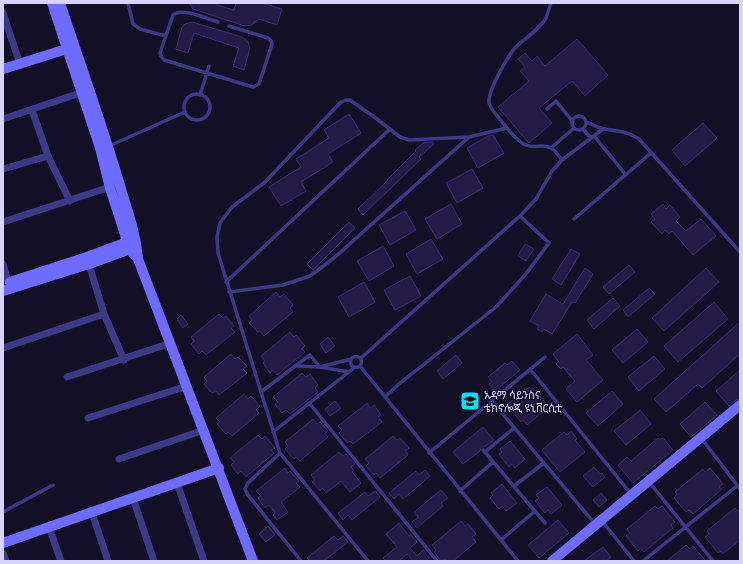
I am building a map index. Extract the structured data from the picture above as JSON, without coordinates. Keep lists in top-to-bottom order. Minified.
{"places":{"school or university":["አዳማ ሳይንስና ቴክኖሎጂ ዩኒቨርሲቲ"]}}
